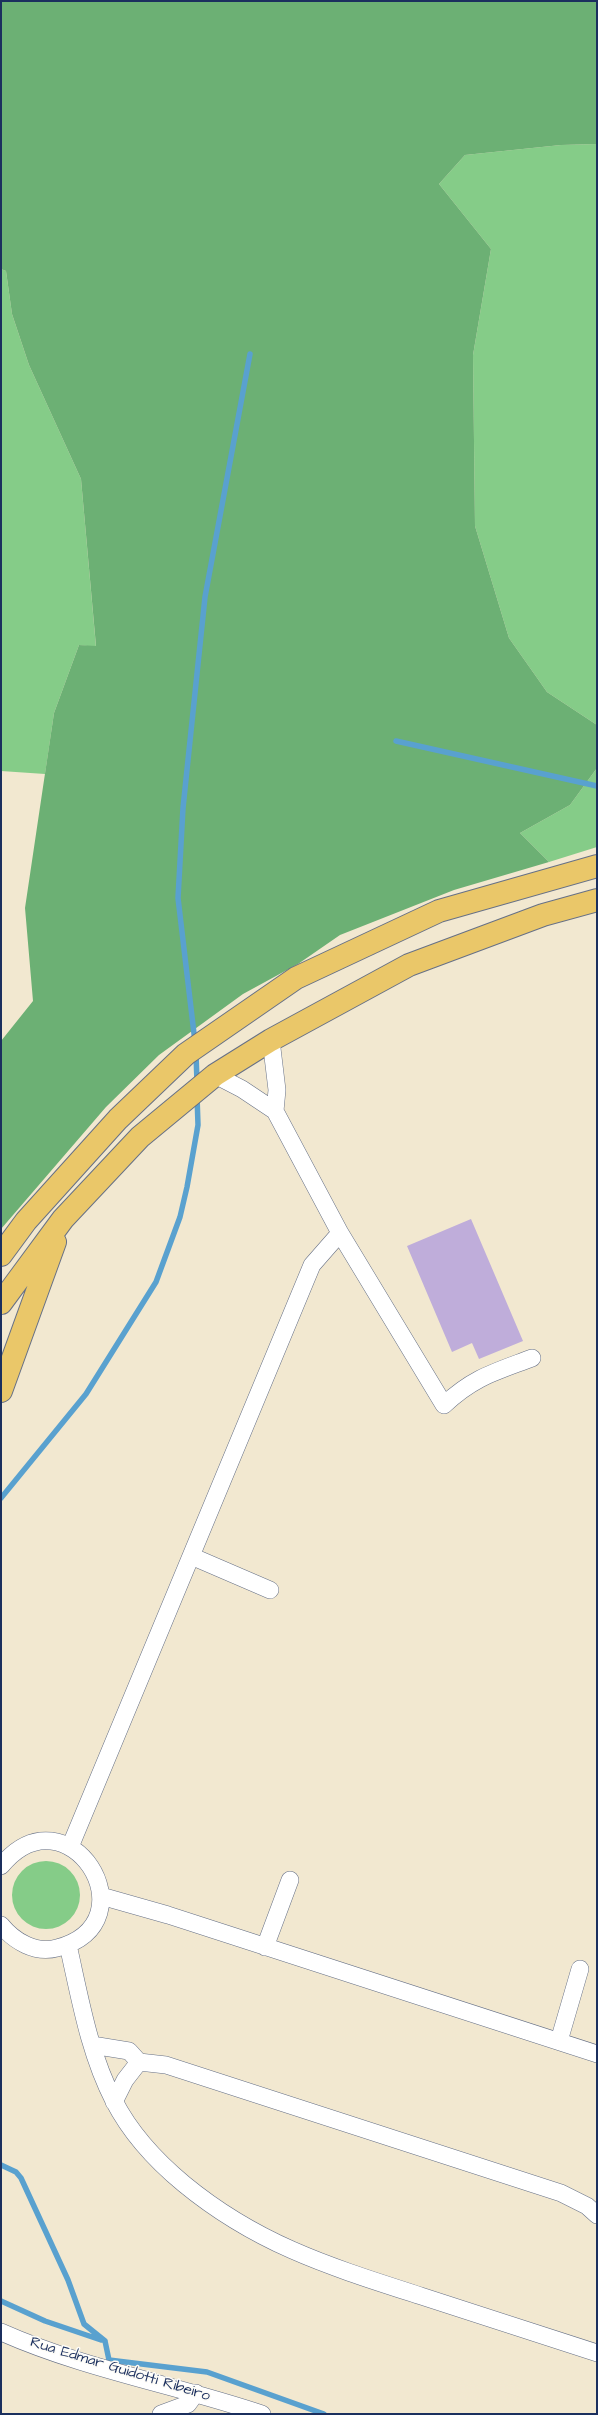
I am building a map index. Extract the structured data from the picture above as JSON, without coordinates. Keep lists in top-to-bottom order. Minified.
{"streets":{"street":["Rua Edmar Guidotti Ribeiro"]}}
